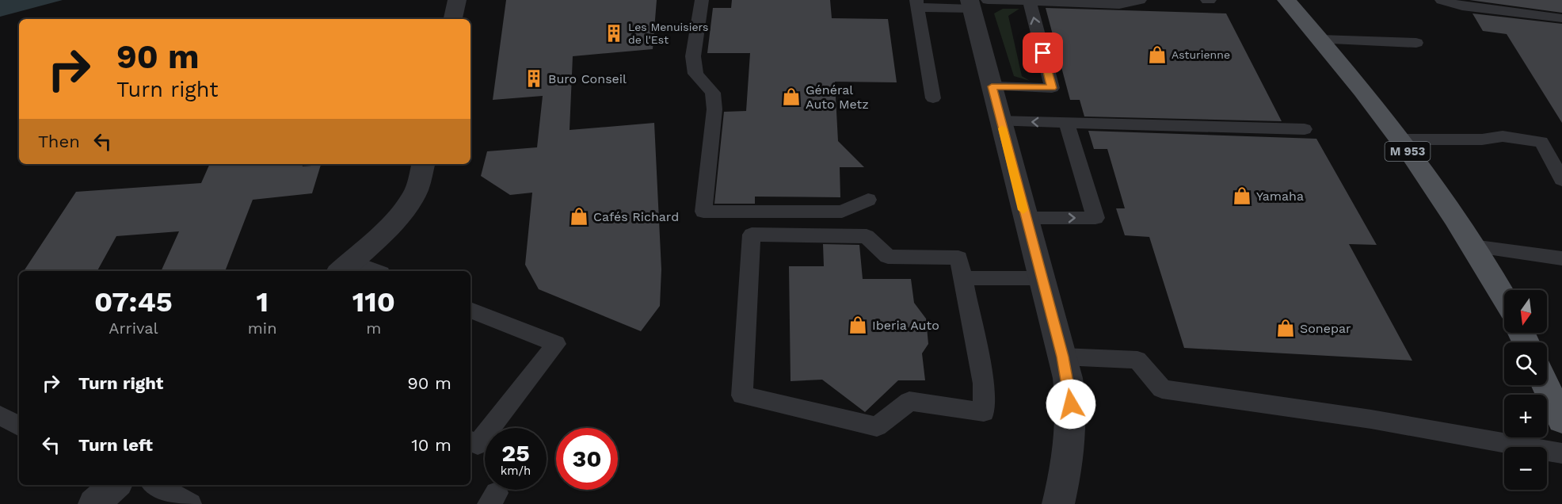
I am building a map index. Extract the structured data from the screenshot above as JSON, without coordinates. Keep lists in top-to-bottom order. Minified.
{"streets":{"main road":["M 953"]},"places":{"building":["Les Menuisiers de l'Est","Buro Conseil"],"shop":["Asturienne","Général Auto Metz","Yamaha","Cafés Richard","Iberia Auto","Sonepar"]},"north":"bottom","page":{"turn":["90 m","Turn right"],"then":"Then","eta":["07:45","Arrival","1","min","110","m"],"map_buttons":["+","−"],"list":[{"name":"Turn right","value":"90 m"},{"name":"Turn left","value":"10 m"}],"speed":"25 km/h","limit":"30"}}
